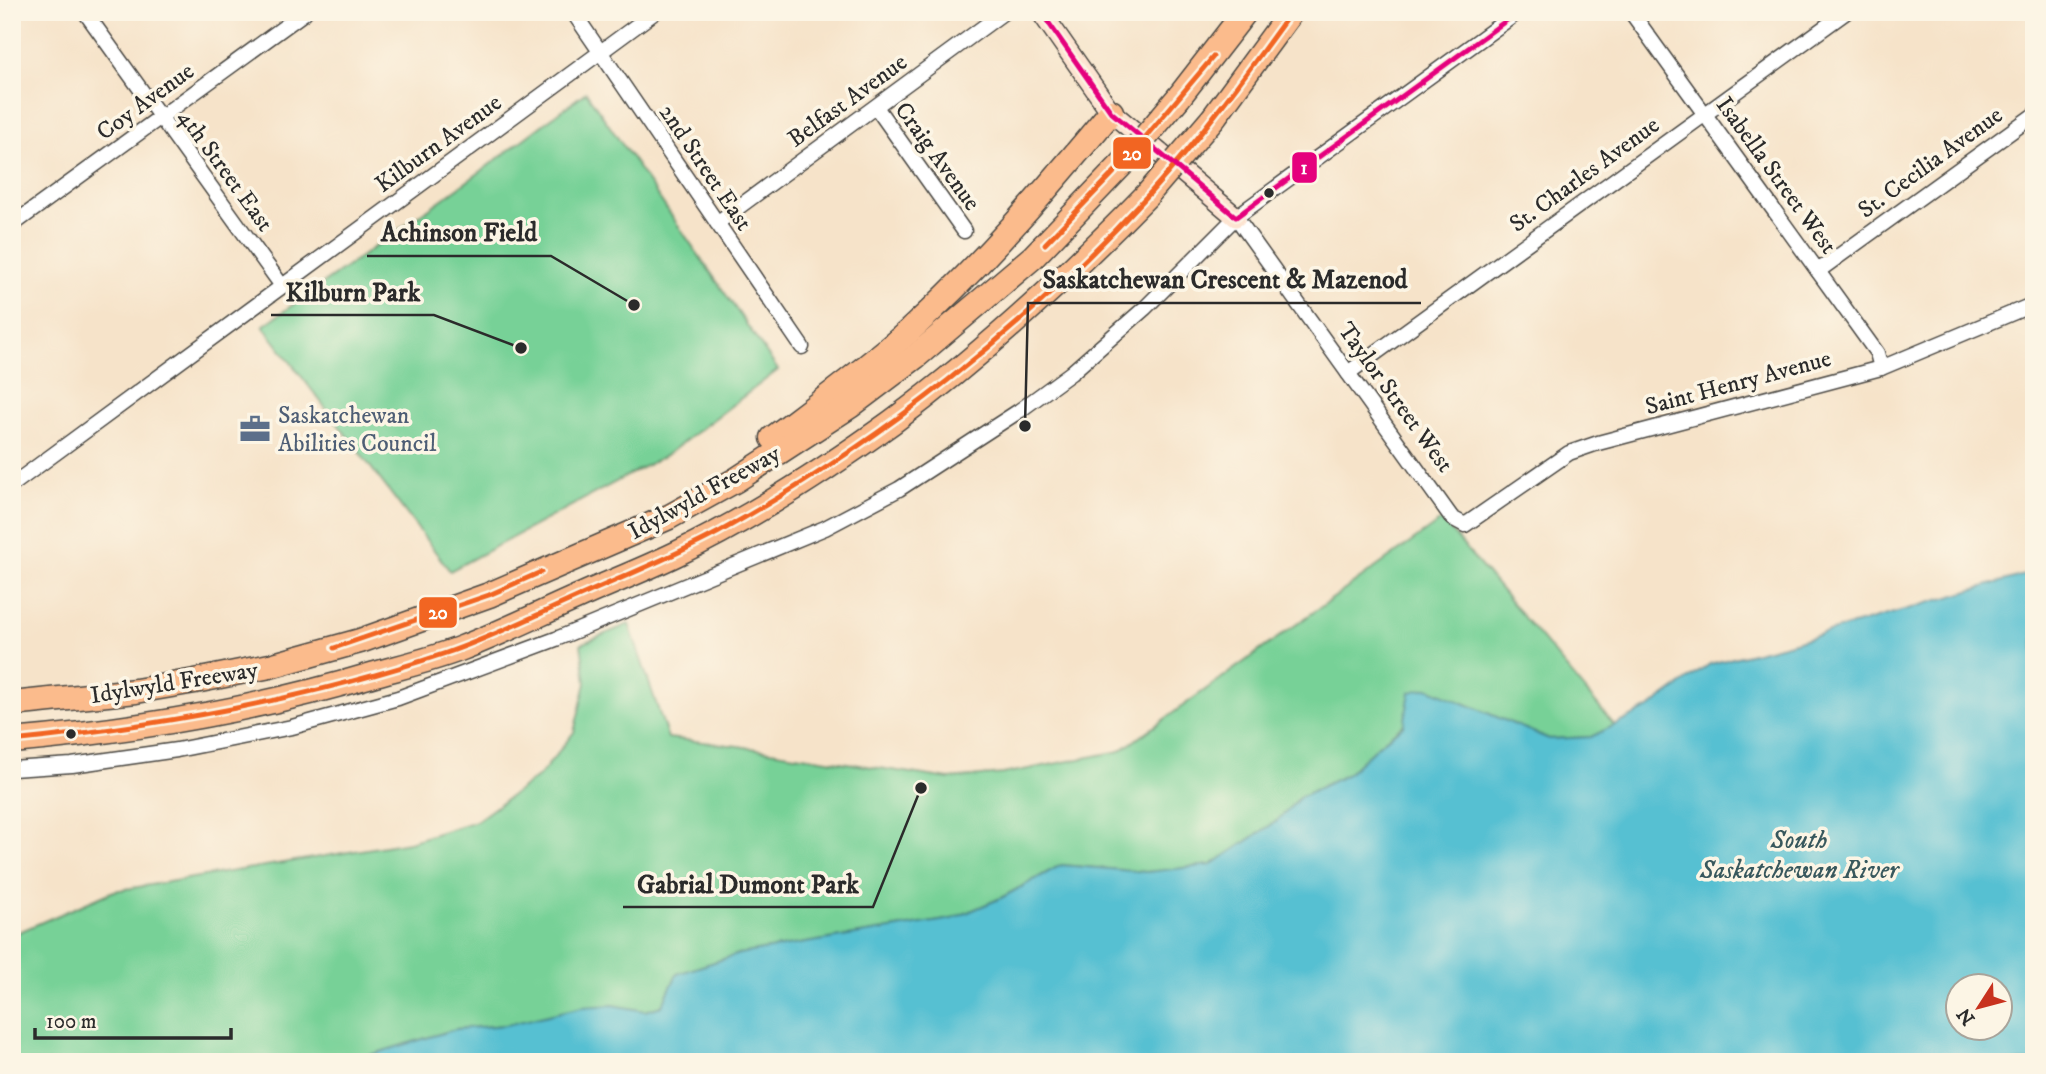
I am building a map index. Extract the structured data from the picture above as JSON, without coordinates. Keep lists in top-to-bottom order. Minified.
{"streets":{"highway":["Idylwyld Freeway"],"street":["Belfast Avenue","Coy Avenue","Kilburn Avenue","Craig Avenue","St. Cecilia Avenue","2nd Street East","4th Street East","St. Charles Avenue","Isabella Street West","Saint Henry Avenue","Taylor Street West"]},"crossings":[["Belfast Avenue","Craig Avenue"],["Belfast Avenue","2nd Street East"],["Coy Avenue","4th Street East"],["Kilburn Avenue","2nd Street East"],["Kilburn Avenue","4th Street East"],["St. Cecilia Avenue","Isabella Street West"],["St. Charles Avenue","Isabella Street West"],["St. Charles Avenue","Taylor Street West"],["Isabella Street West","Saint Henry Avenue"],["Saint Henry Avenue","Taylor Street West"]],"water":["South Saskatchewan River"],"places":{"other":["Achinson Field","Kilburn Park","Saskatchewan Crescent & Mazenod","Gabrial Dumont Park"],"office":["Saskatchewan Abilities Council"]},"lines":["transit line 20","transit line 1"],"scale_bar":"100 m","north":"bottom left"}
